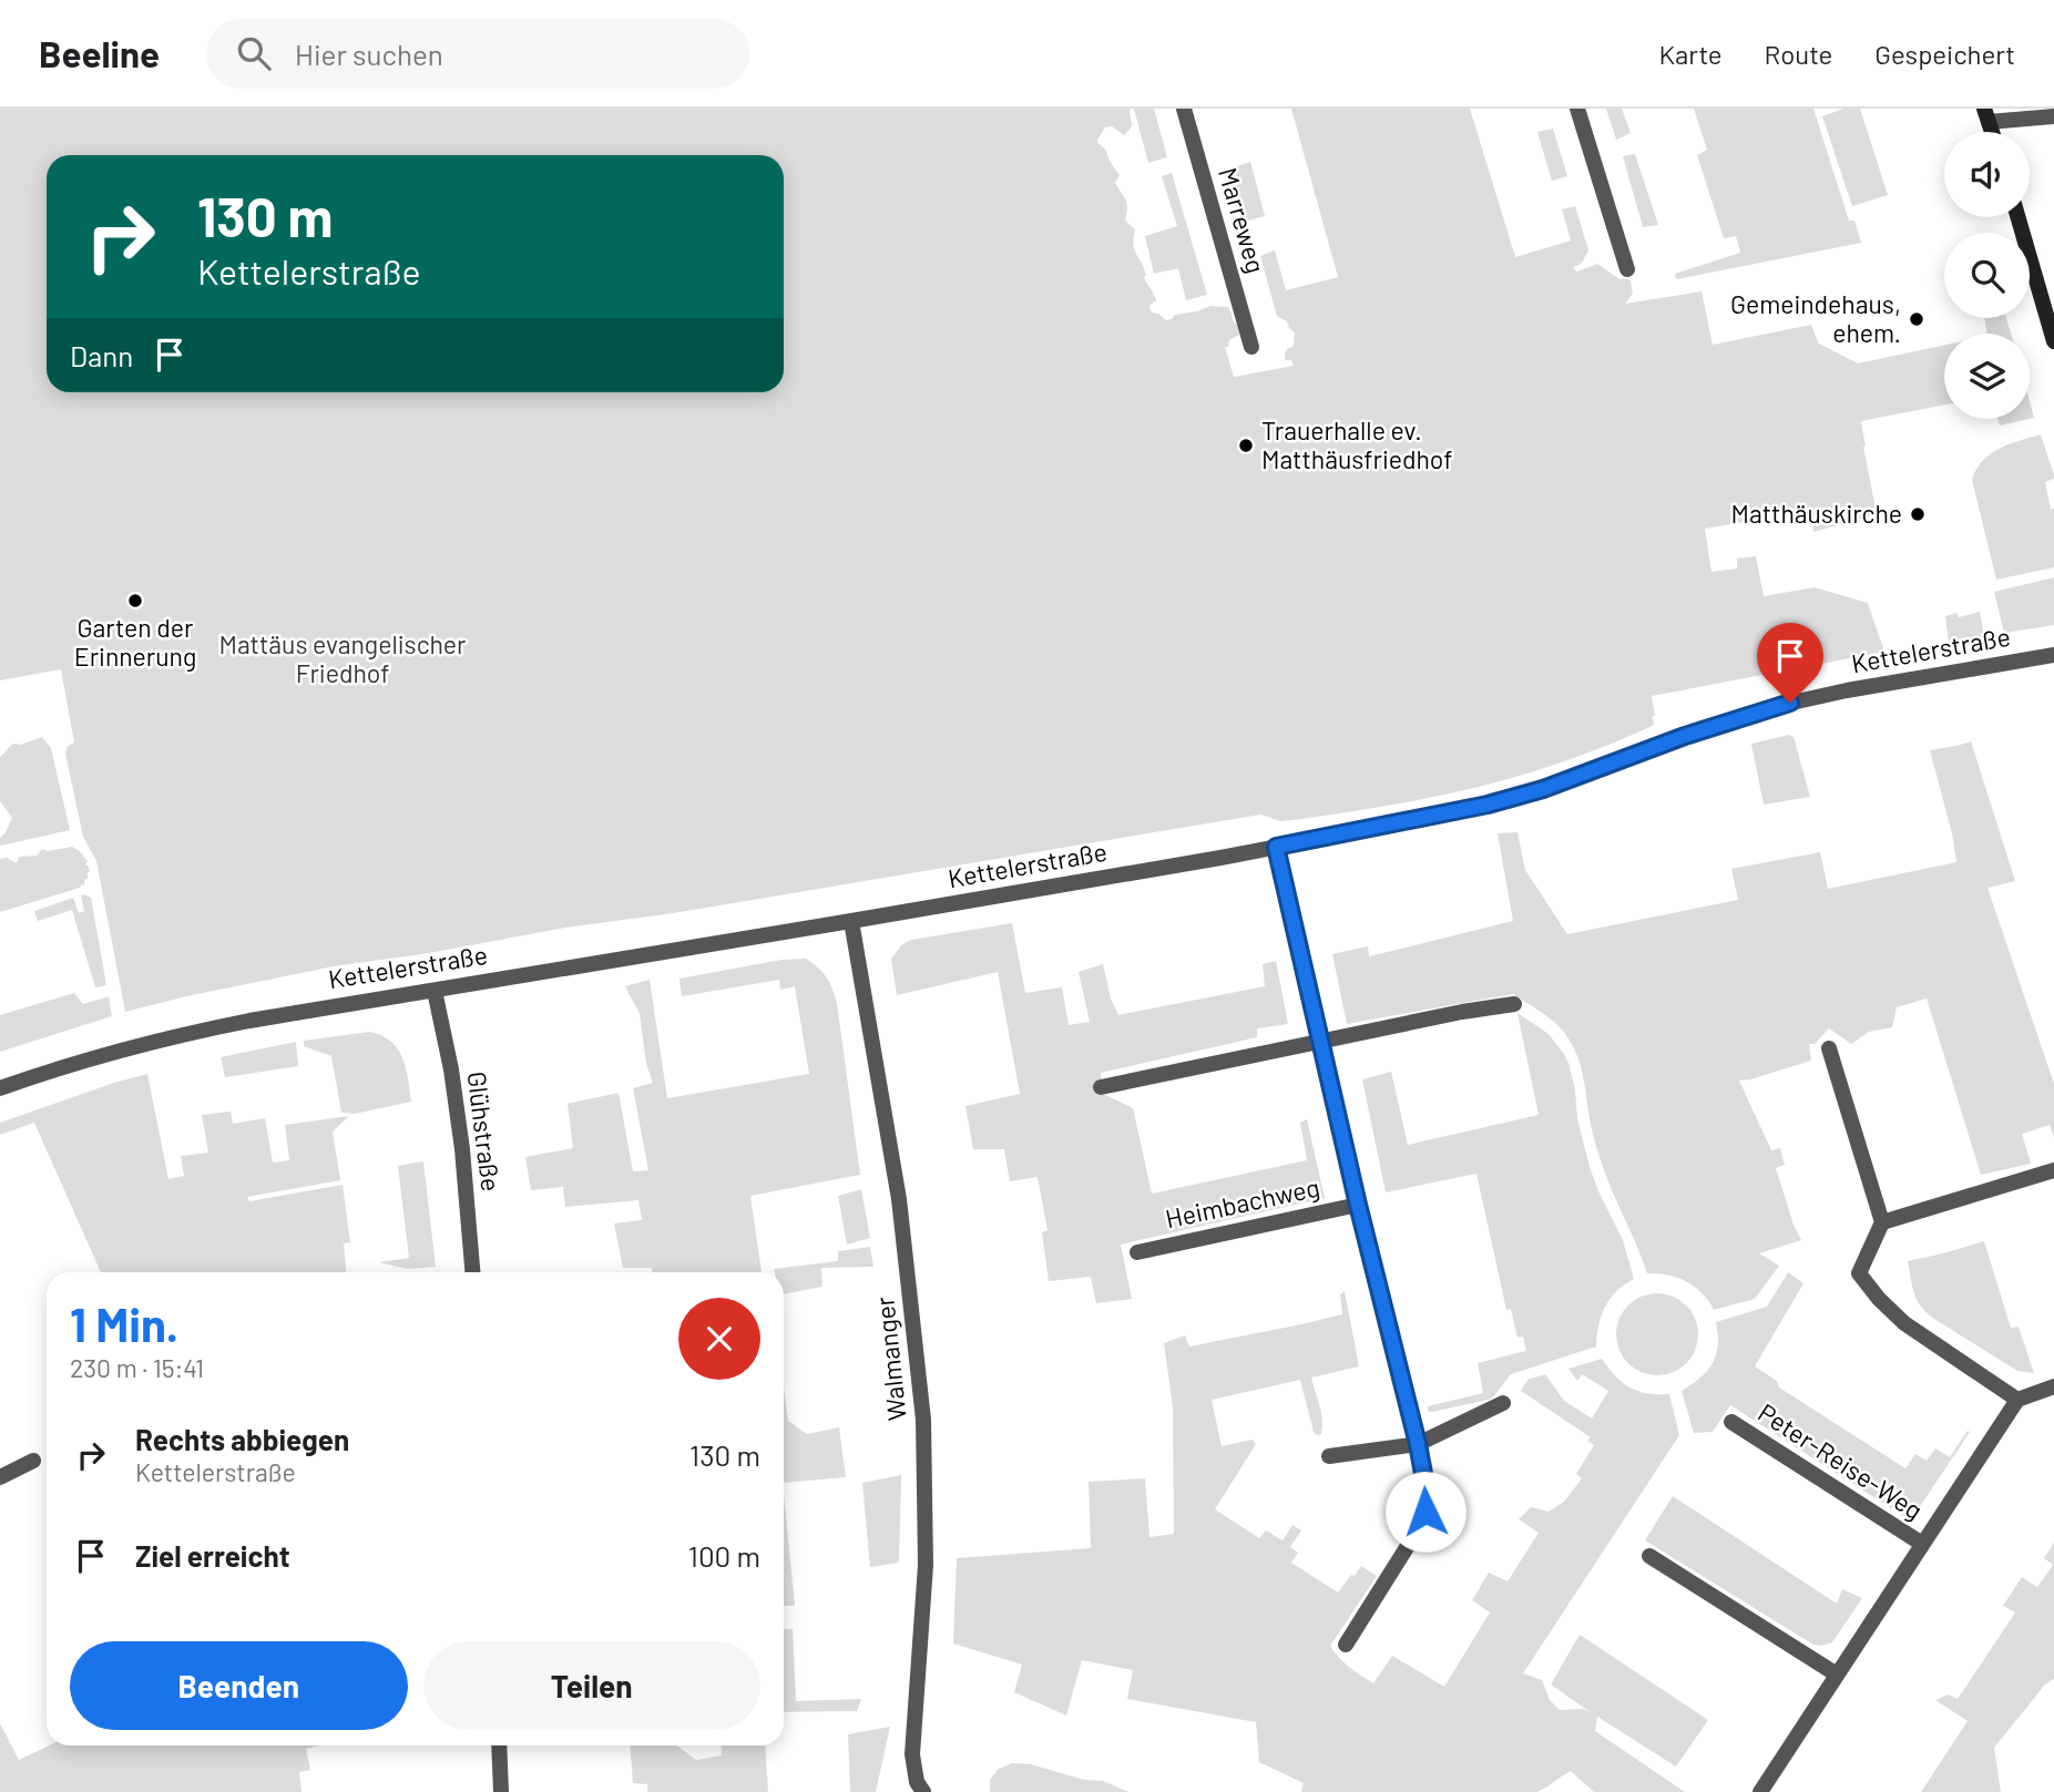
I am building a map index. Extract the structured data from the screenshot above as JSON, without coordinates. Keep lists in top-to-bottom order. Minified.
{"streets":{"street":["Marreweg","Kettelerstraße","Glühstraße","Heimbachweg","Walmanger","Peter-Reise-Weg"]},"crossings":[["Kettelerstraße","Glühstraße"],["Kettelerstraße","Heimbachweg"],["Kettelerstraße","Walmanger"]],"parks":["Mattäus evangelischer Friedhof"],"places":["Gemeindehaus, ehem.","Trauerhalle ev. Matthäusfriedhof","Matthäuskirche","Garten der Erinnerung"],"page":{"header":"Beeline","search":"Hier suchen","nav":["Karte","Route","Gespeichert"],"turn":["130 m","Kettelerstraße"],"then":"Dann","heading":["1 Min.","230 m · 15:41"],"list":[{"name":"Rechts abbiegen","note":"Kettelerstraße","value":"130 m"},{"name":"Ziel erreicht","value":"100 m"}],"buttons":["Beenden","Teilen"]}}
